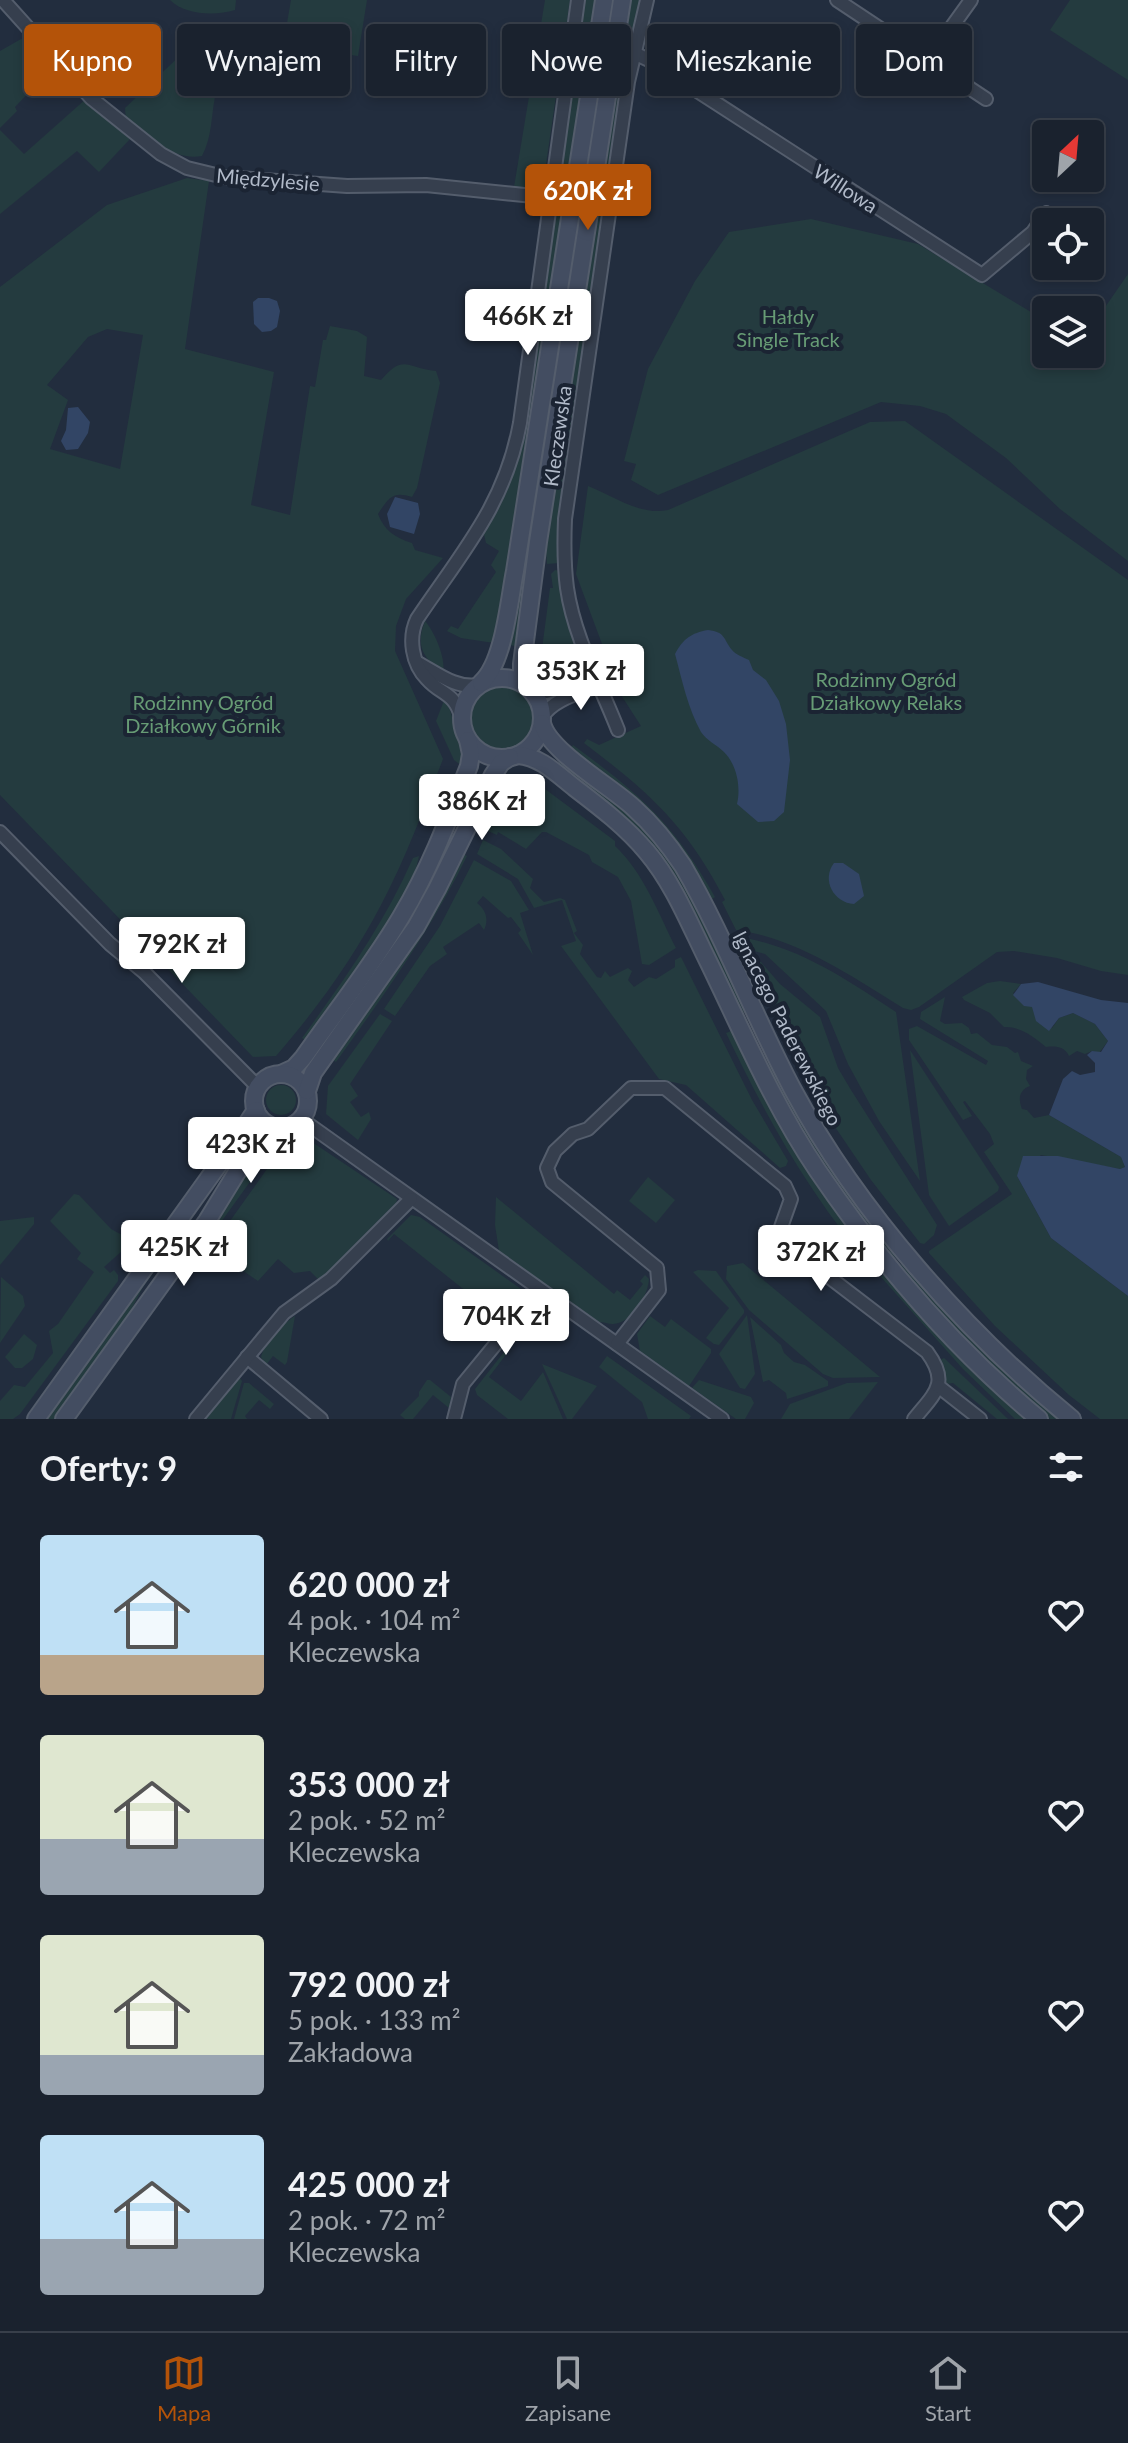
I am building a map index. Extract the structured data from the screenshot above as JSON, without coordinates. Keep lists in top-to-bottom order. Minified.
{"streets":{"main road":["Kleczewska","Ignacego Paderewskiego"],"street":["Międzylesie","Willowa"]},"crossings":[["Willowa","Kleczewska"],["Kleczewska","Ignacego Paderewskiego"]],"parks":["Hałdy Single Track","Rodzinny Ogród Działkowy Relaks","Rodzinny Ogród Działkowy Górnik"],"north":"top right","page":{"chip":["Kupno","Wynajem","Filtry","Nowe","Mieszkanie","Dom"],"price":["620K zł","466K zł","353K zł","386K zł","792K zł","423K zł","425K zł","372K zł","704K zł"],"heading":"Oferty: 9","list":[{"name":"620 000 zł","note":"4 pok. · 104 m² · Kleczewska"},{"name":"353 000 zł","note":"2 pok. · 52 m² · Kleczewska"},{"name":"792 000 zł","note":"5 pok. · 133 m² · Zakładowa"},{"name":"425 000 zł","note":"2 pok. · 72 m² · Kleczewska"}],"tabs":["Mapa","Zapisane","Start"]}}
